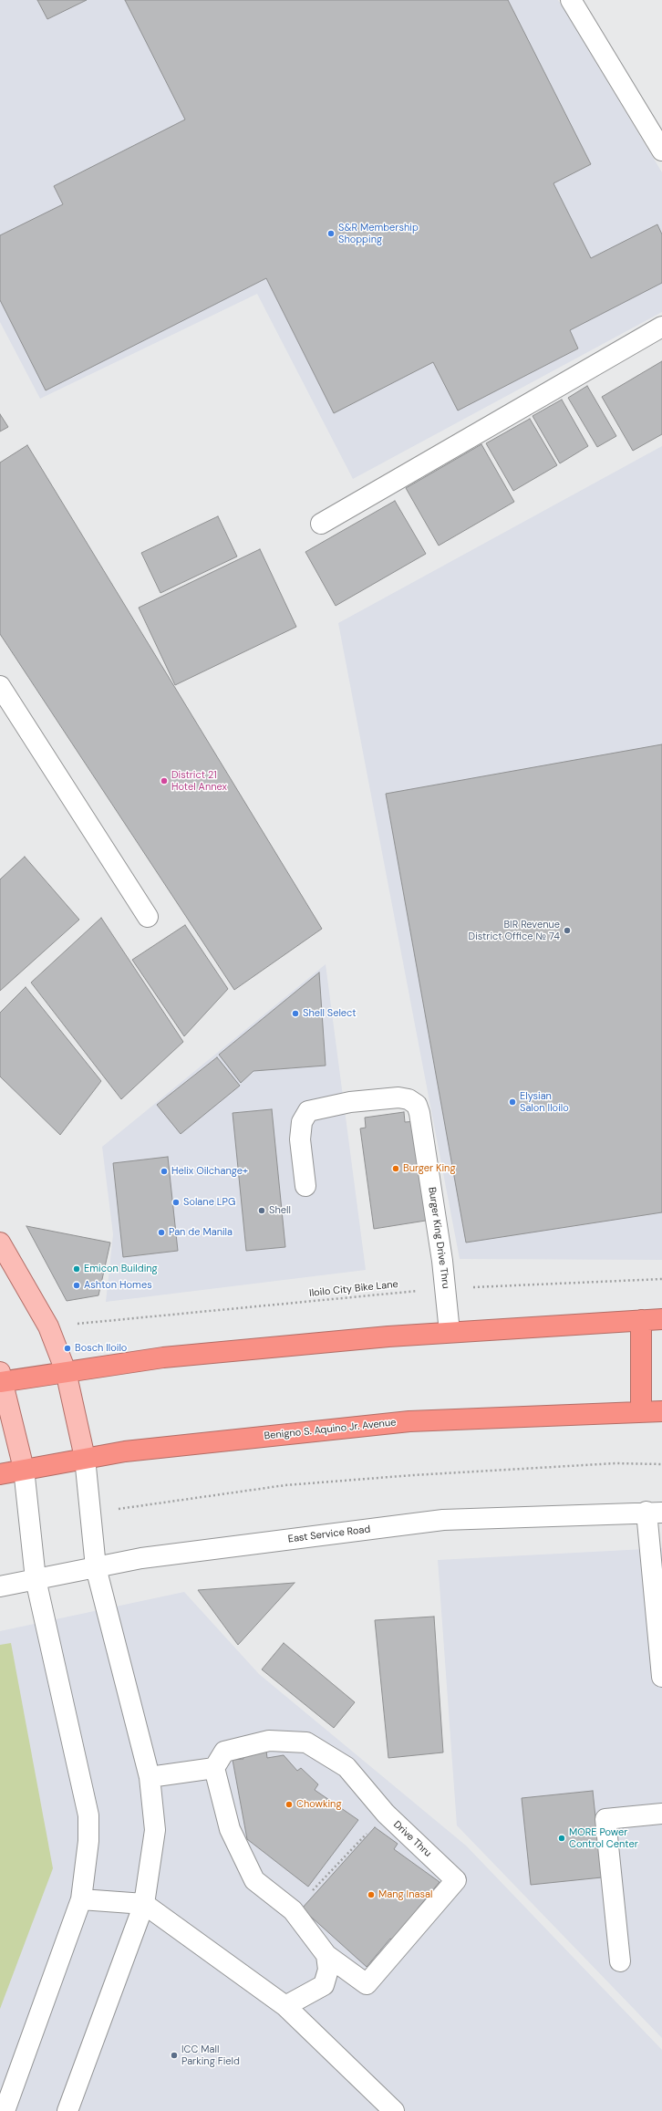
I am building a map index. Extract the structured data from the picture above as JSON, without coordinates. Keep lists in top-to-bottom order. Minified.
{"streets":{"highway":["Benigno S. Aquino Jr. Avenue"],"street":["Burger King Drive Thru","East Service Road","Drive Thru"],"path":["Iloilo City Bike Lane"]},"crossings":[["Burger King Drive Thru","Iloilo City Bike Lane"]],"places":["S&R Membership Shopping","District 21 Hotel Annex","BIR Revenue District Office № 74","Shell Select","Elysian Salon Iloilo","Burger King","Helix Oilchange+","Solane LPG","Shell","Pan de Manila","Emicon Building","Ashton Homes","Bosch Iloilo","Chowking","MORE Power Control Center","Mang Inasal","ICC Mall Parking Field"]}
